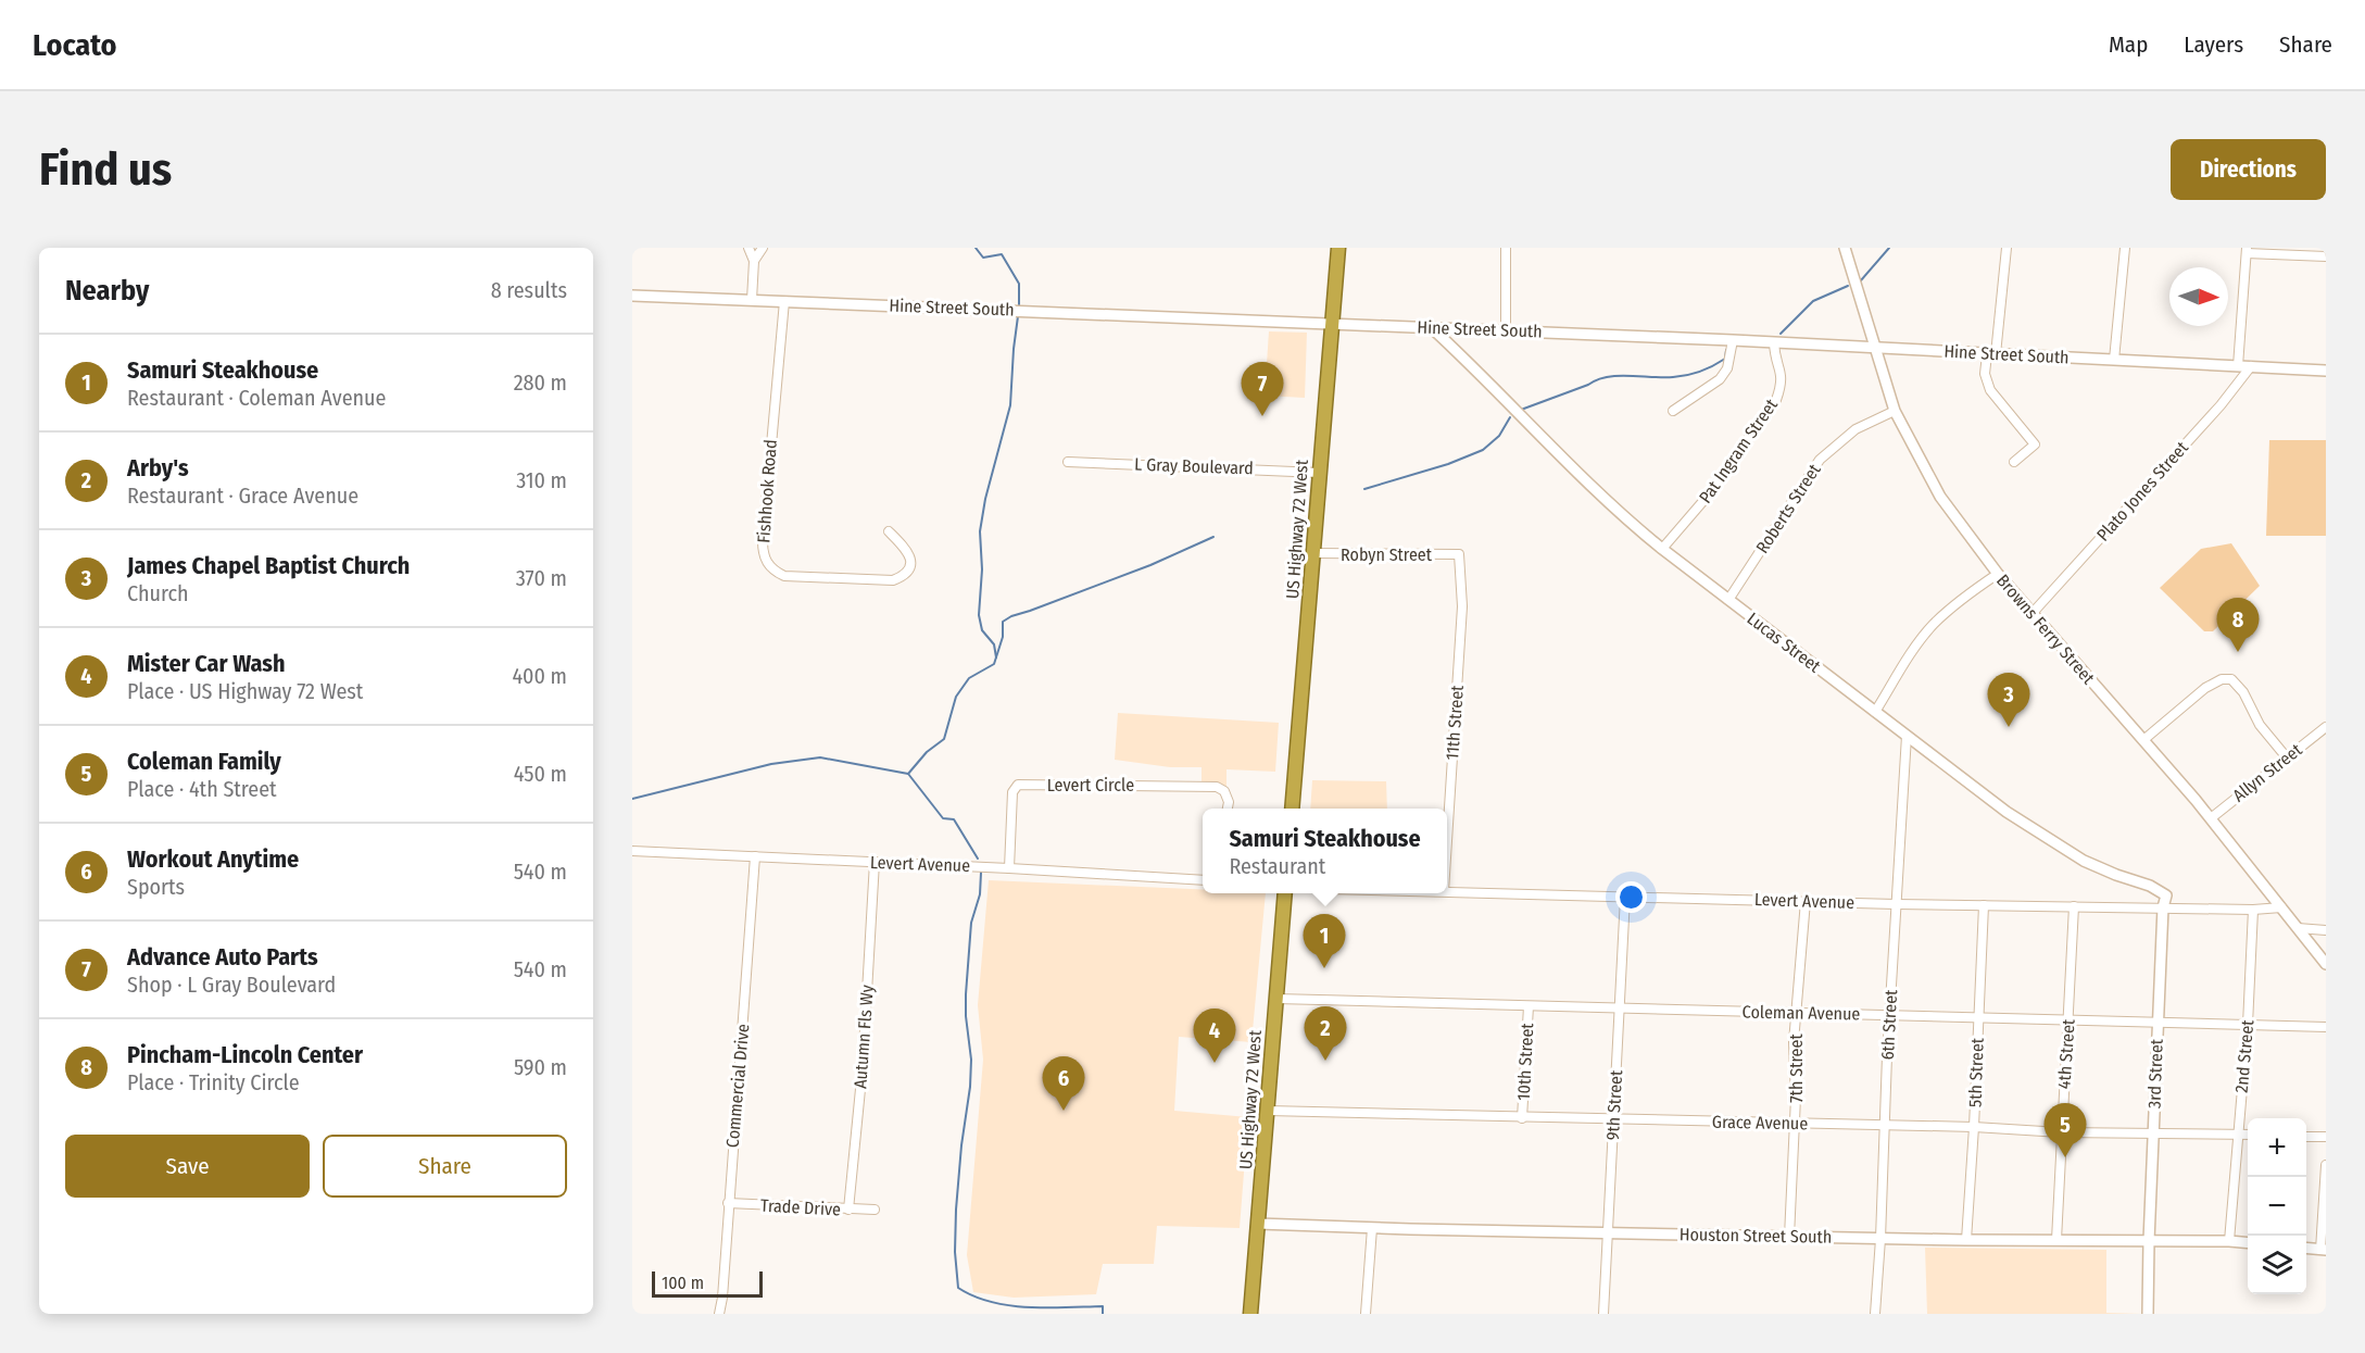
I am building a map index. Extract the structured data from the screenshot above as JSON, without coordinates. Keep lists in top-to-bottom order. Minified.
{"streets":{"highway":["US Highway 72 West"],"street":["Hine Street South","Pat Ingram Street","L Gray Boulevard","Fishhook Road","Plato Jones Street","Roberts Street","Robyn Street","Browns Ferry Street","Lucas Street","11th Street","Allyn Street","Levert Circle","Levert Avenue","Coleman Avenue","6th Street","Autumn Fls Wy","4th Street","2nd Street","10th Street","7th Street","5th Street","3rd Street","Commercial Drive","9th Street","Grace Avenue","Trade Drive","Houston Street South"]},"crossings":[["Hine Street South","Pat Ingram Street"],["Hine Street South","Fishhook Road"],["Hine Street South","Plato Jones Street"],["Hine Street South","US Highway 72 West"],["Hine Street South","Browns Ferry Street"],["Hine Street South","Lucas Street"],["Pat Ingram Street","Lucas Street"],["L Gray Boulevard","US Highway 72 West"],["Plato Jones Street","Browns Ferry Street"],["Roberts Street","Browns Ferry Street"],["Roberts Street","Lucas Street"],["US Highway 72 West","Robyn Street"],["US Highway 72 West","Coleman Avenue"],["US Highway 72 West","Grace Avenue"],["US Highway 72 West","Houston Street South"],["Robyn Street","11th Street"],["Browns Ferry Street","Allyn Street"],["Browns Ferry Street","Levert Avenue"],["Lucas Street","Levert Avenue"],["Lucas Street","6th Street"],["Lucas Street","3rd Street"],["Levert Circle","Levert Avenue"],["Levert Avenue","6th Street"],["Levert Avenue","Autumn Fls Wy"],["Levert Avenue","4th Street"],["Levert Avenue","2nd Street"],["Levert Avenue","7th Street"],["Levert Avenue","5th Street"],["Levert Avenue","3rd Street"],["Levert Avenue","Commercial Drive"],["Levert Avenue","9th Street"],["Coleman Avenue","6th Street"],["Coleman Avenue","4th Street"],["Coleman Avenue","2nd Street"],["Coleman Avenue","10th Street"],["Coleman Avenue","7th Street"],["Coleman Avenue","5th Street"],["Coleman Avenue","3rd Street"],["Coleman Avenue","9th Street"],["6th Street","Grace Avenue"],["6th Street","Houston Street South"],["Autumn Fls Wy","Trade Drive"],["4th Street","Grace Avenue"],["4th Street","Houston Street South"],["2nd Street","Grace Avenue"],["2nd Street","Houston Street South"],["10th Street","Grace Avenue"],["7th Street","Grace Avenue"],["7th Street","Houston Street South"],["5th Street","Grace Avenue"],["5th Street","Houston Street South"],["3rd Street","Grace Avenue"],["3rd Street","Houston Street South"],["Commercial Drive","Trade Drive"],["9th Street","Grace Avenue"],["9th Street","Houston Street South"]],"scale_bar":"100 m","north":"right","page":{"header":"Locato","nav":["Map","Layers","Share"],"buttons":["Directions",["Save","Share"]],"title":"Find us","heading":["Nearby","8 results"],"list":[{"mark":"1","name":"Samuri Steakhouse","note":"Restaurant · Coleman Avenue","value":"280 m"},{"mark":"2","name":"Arby's","note":"Restaurant · Grace Avenue","value":"310 m"},{"mark":"3","name":"James Chapel Baptist Church","note":"Church","value":"370 m"},{"mark":"4","name":"Mister Car Wash","note":"Place · US Highway 72 West","value":"400 m"},{"mark":"5","name":"Coleman Family","note":"Place · 4th Street","value":"450 m"},{"mark":"6","name":"Workout Anytime","note":"Sports","value":"540 m"},{"mark":"7","name":"Advance Auto Parts","note":"Shop · L Gray Boulevard","value":"540 m"},{"mark":"8","name":"Pincham-Lincoln Center","note":"Place · Trinity Circle","value":"590 m"}],"pins":["7","8","3","1","2","4","6","5"],"popup":["Samuri Steakhouse","Restaurant"],"map_buttons":["+","−"],"scale":"100 m"}}
